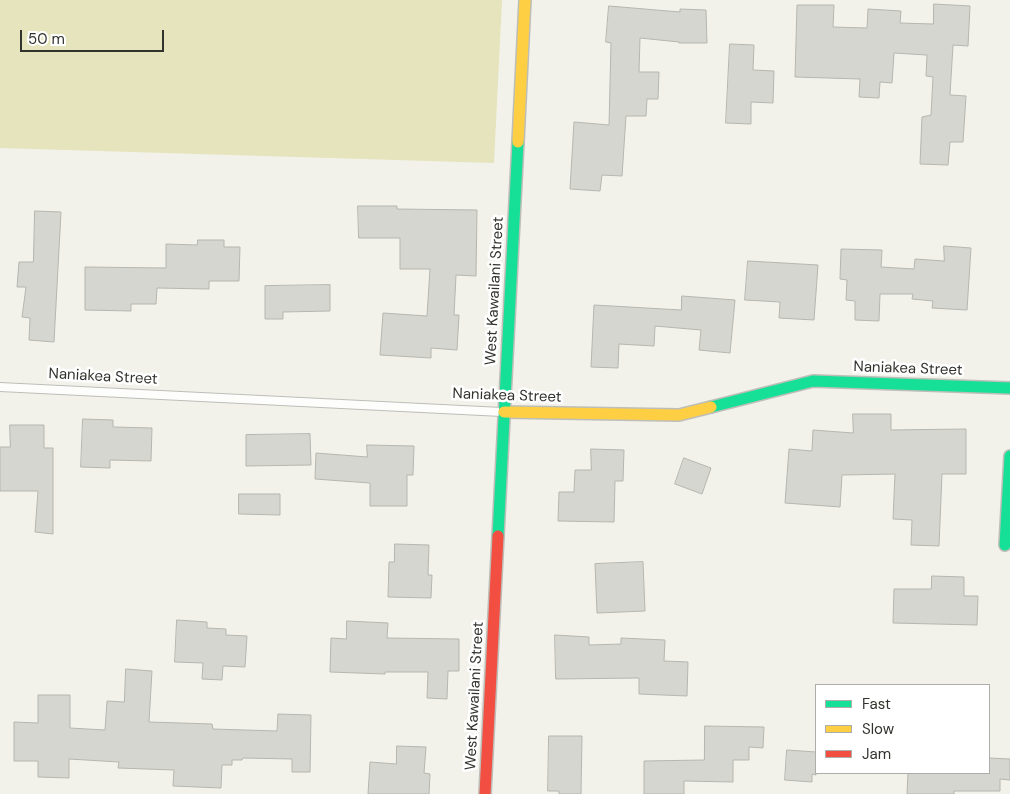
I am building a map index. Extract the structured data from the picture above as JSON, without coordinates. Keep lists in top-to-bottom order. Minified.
{"streets":{"street":["West Kawailani Street","Naniakea Street"]},"crossings":[["West Kawailani Street","Naniakea Street"]],"legend":["Fast","Slow","Jam"],"scale_bar":"50 m"}
